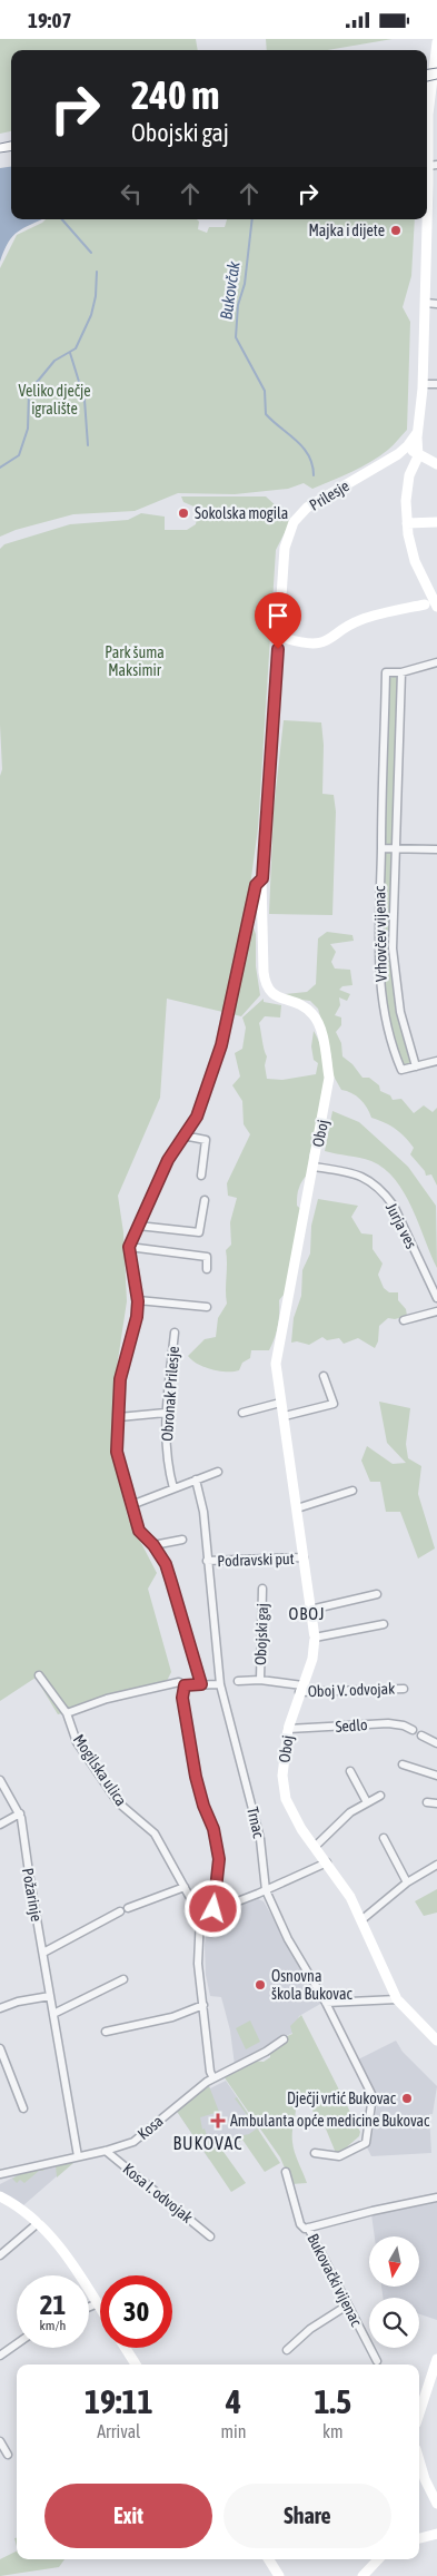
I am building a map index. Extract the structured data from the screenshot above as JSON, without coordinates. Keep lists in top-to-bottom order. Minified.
{"streets":{"street":["Prilesje","Vrhovčev vijenac","Oboj","Jurja ves","Obronak Prilesje","Podravski put","Obojski gaj","Oboj V. odvojak","Sedlo","Mogilska ulica","Trnac","Požarinje","Kosa","Kosa I. odvojak","Bukovački vijenac"]},"crossings":[["Prilesje","Oboj"],["Oboj","Jurja ves"],["Oboj","Podravski put"],["Oboj","Obojski gaj"],["Oboj","Oboj V. odvojak"],["Oboj","Sedlo"],["Podravski put","Trnac"],["Obojski gaj","Oboj V. odvojak"],["Požarinje","Kosa"],["Kosa","Kosa I. odvojak"]],"districts":["OBOJ","BUKOVAC"],"water":["Bukovčak"],"parks":["Veliko dječje igralište","Park šuma Maksimir"],"places":{"other":["Majka i dijete","Sokolska mogila","Osnovna škola Bukovac","Dječji vrtić Bukovac"],"health":["Ambulanta opće medicine Bukovac"]},"north":"bottom","page":{"status":"19:07","turn":["240 m","Obojski gaj"],"speed":"21 km/h","limit":"30","eta":["19:11","Arrival","4","min","1.5","km"],"buttons":["Exit","Share"]}}
